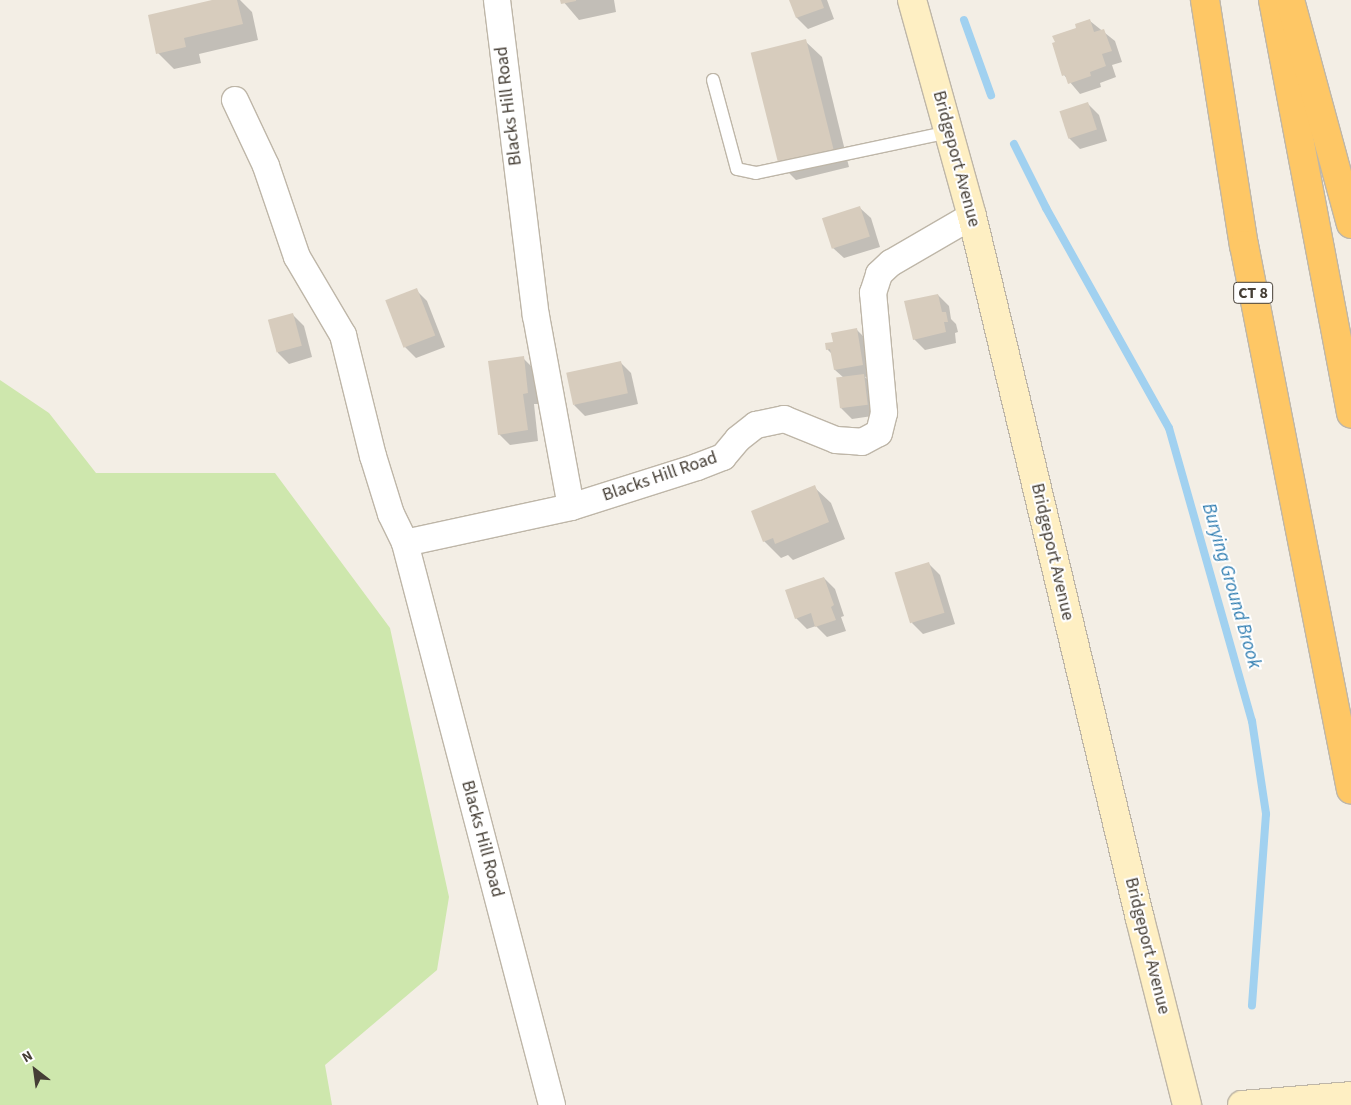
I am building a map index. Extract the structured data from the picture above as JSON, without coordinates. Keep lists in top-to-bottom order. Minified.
{"streets":{"highway":["CT 8"],"main road":["Bridgeport Avenue"],"street":["Blacks Hill Road"]},"crossings":[["Blacks Hill Road","Bridgeport Avenue"]],"water":["Burying Ground Brook"],"north":"top left"}
